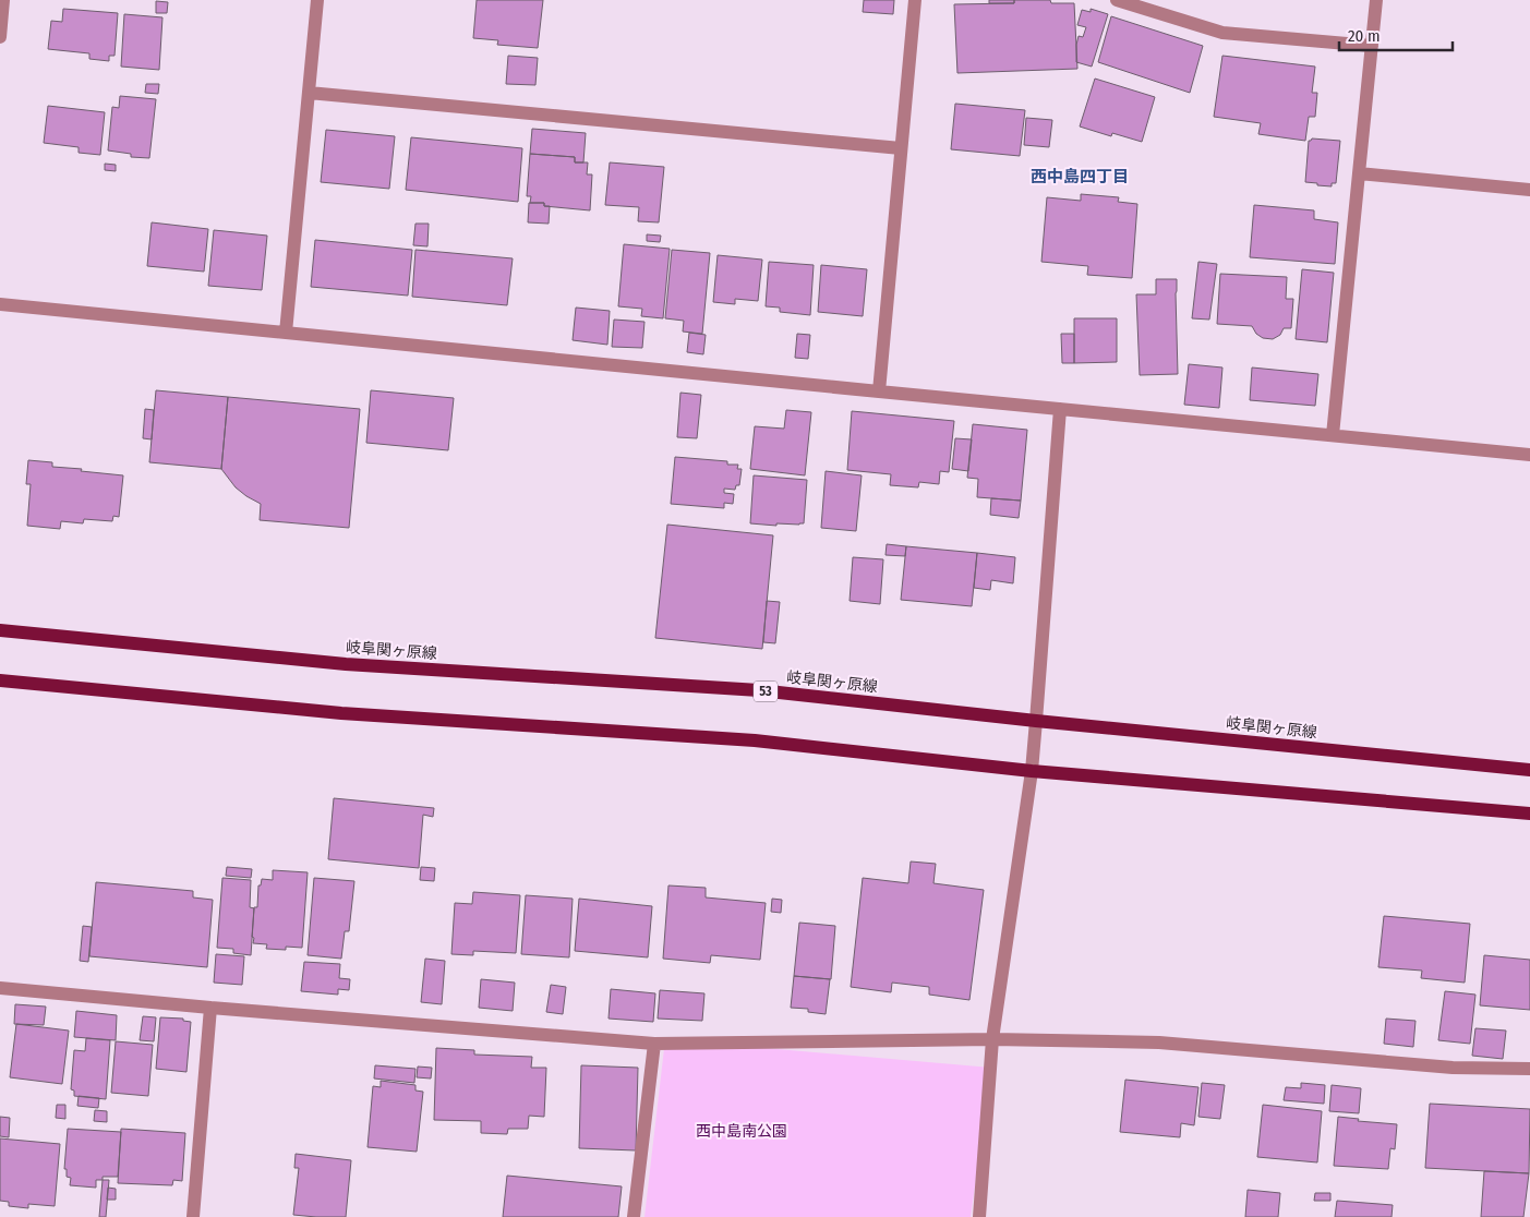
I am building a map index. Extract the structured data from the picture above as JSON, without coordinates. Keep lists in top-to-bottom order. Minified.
{"streets":{"main road":["岐阜関ヶ原線","53"]},"districts":["西中島四丁目"],"parks":["西中島南公園"],"scale_bar":"20 m"}
